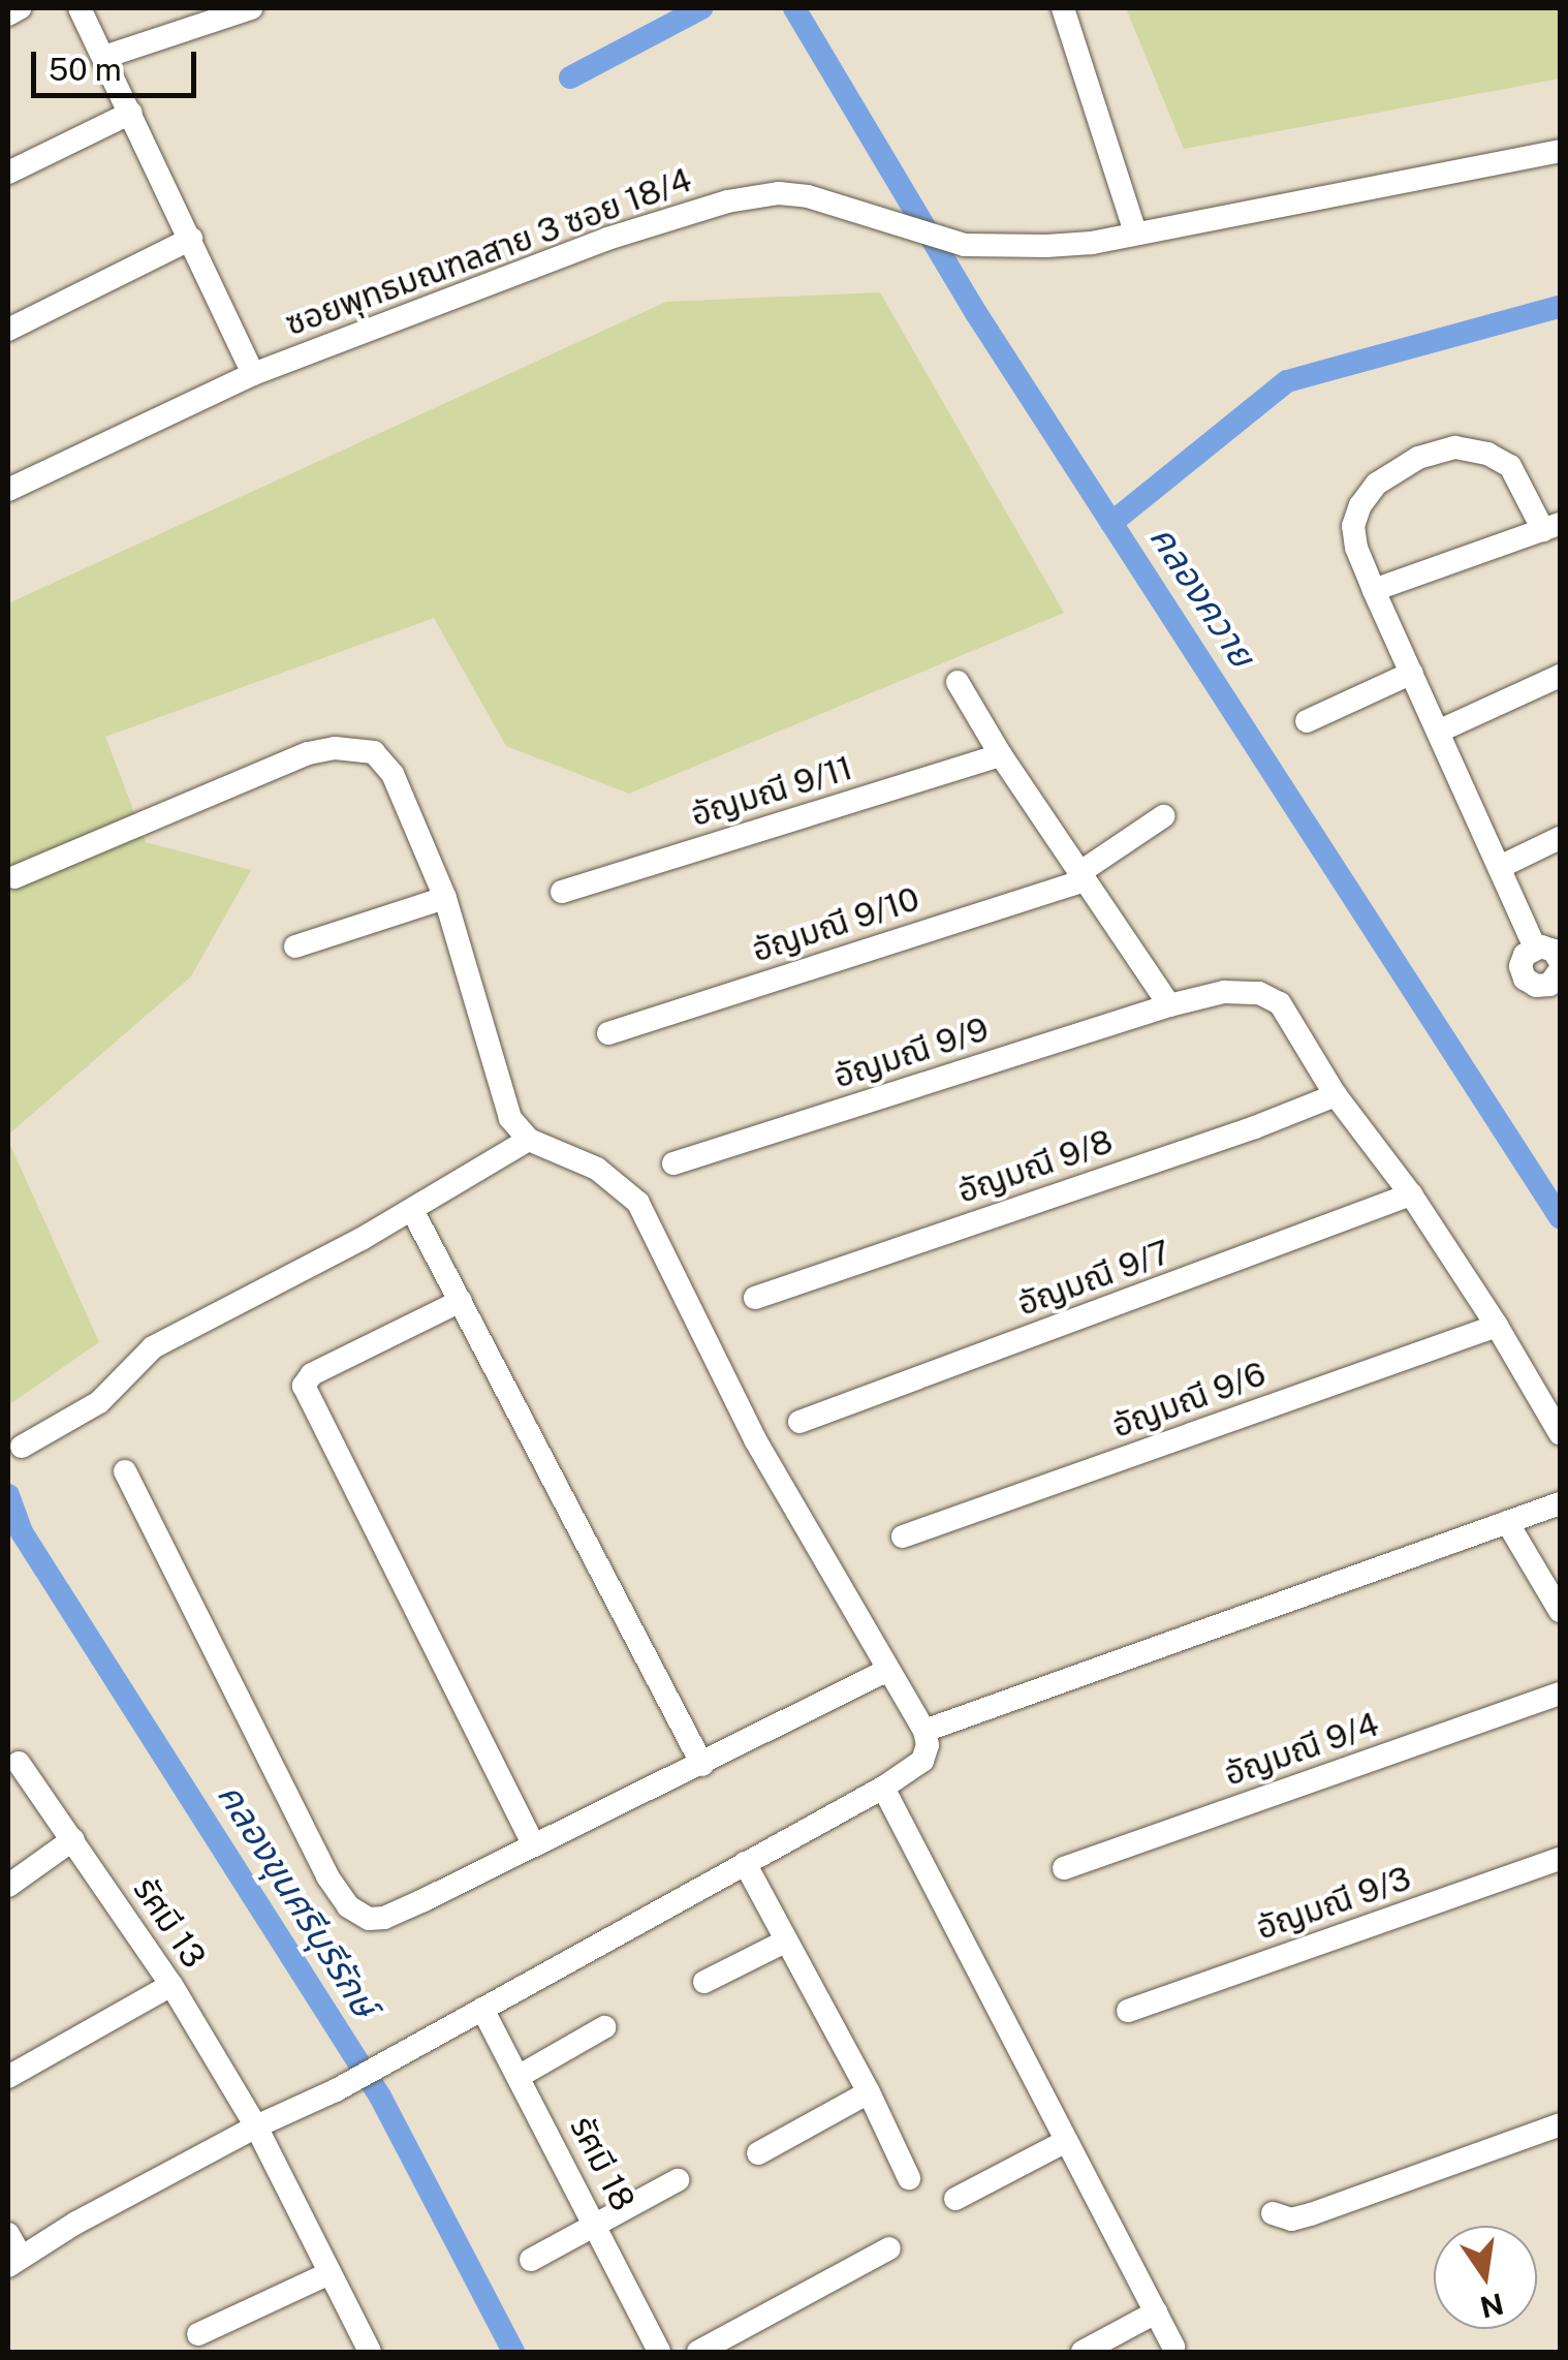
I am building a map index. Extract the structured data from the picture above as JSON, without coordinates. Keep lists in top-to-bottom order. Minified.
{"streets":{"street":["ซอยพุทธมณฑลสาย 3 ซอย 18/4","อัญมณี 9/11","อัญมณี 9/10","อัญมณี 9/9","อัญมณี 9/8","อัญมณี 9/7","อัญมณี 9/6","อัญมณี 9/4","อัญมณี 9/3","รัศมี 13","รัศมี 18"]},"crossings":[["อัญมณี 9/9","อัญมณี 9/8"],["อัญมณี 9/9","อัญมณี 9/7"],["อัญมณี 9/9","อัญมณี 9/6"]],"water":["คลองควาย","คลองขุนศรีบุรีรักษ์"],"scale_bar":"50 m","north":"bottom"}
